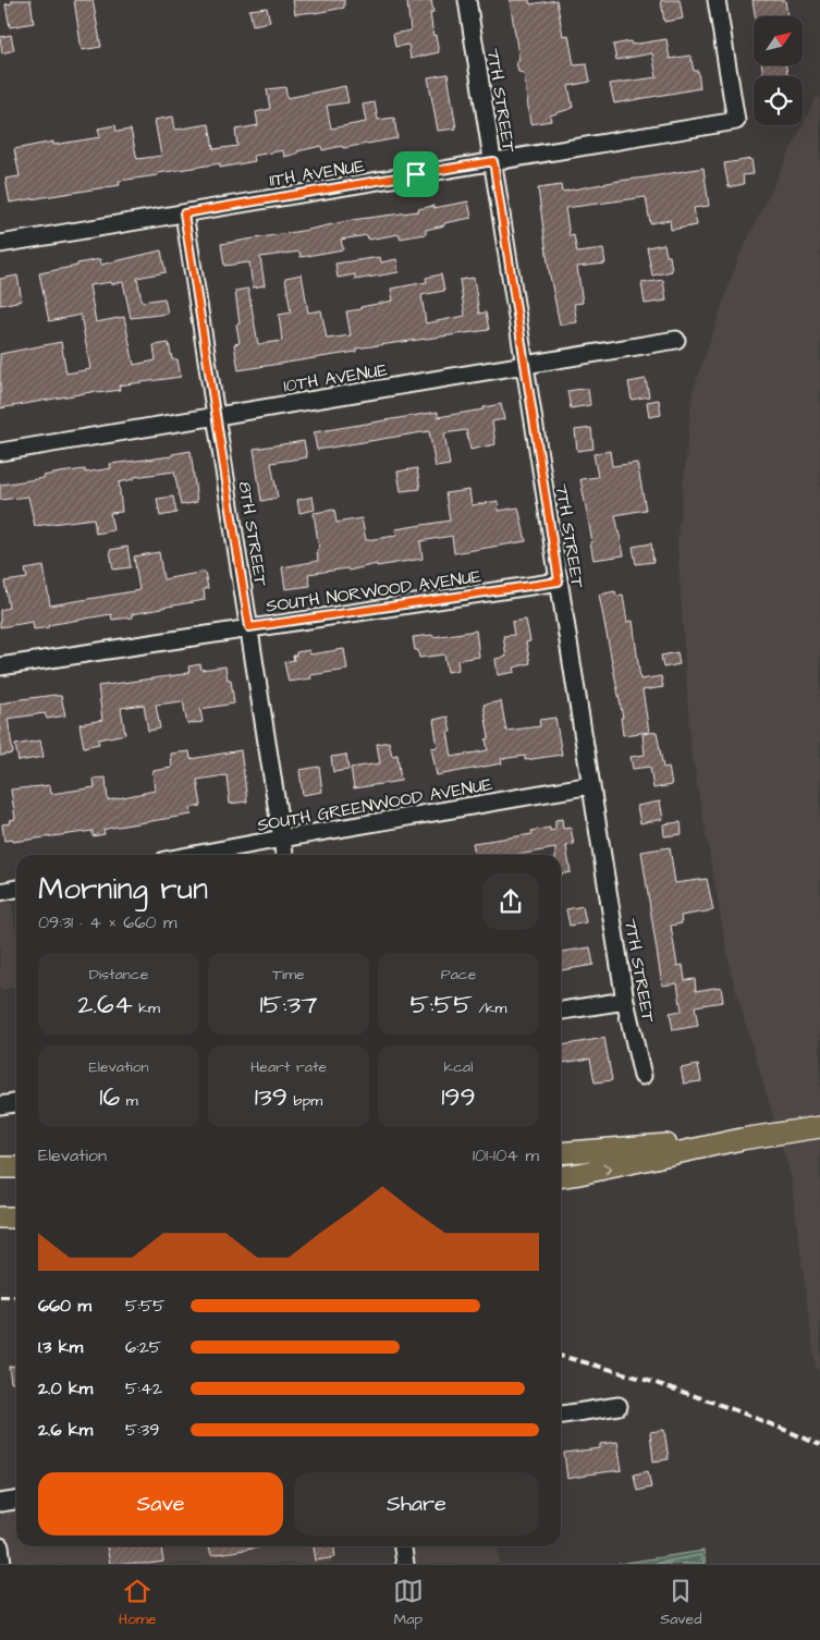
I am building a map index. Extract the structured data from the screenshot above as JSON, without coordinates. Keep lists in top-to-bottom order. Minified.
{"streets":{"street":["7TH STREET","11TH AVENUE","10TH AVENUE","8TH STREET","SOUTH NORWOOD AVENUE","SOUTH GREENWOOD AVENUE"]},"crossings":[["7TH STREET","11TH AVENUE"],["7TH STREET","10TH AVENUE"],["7TH STREET","SOUTH NORWOOD AVENUE"],["7TH STREET","SOUTH GREENWOOD AVENUE"],["11TH AVENUE","8TH STREET"],["10TH AVENUE","8TH STREET"],["8TH STREET","SOUTH NORWOOD AVENUE"],["8TH STREET","SOUTH GREENWOOD AVENUE"]],"north":"top right","page":{"heading":["Morning run","09:31 · 4 × 660 m"],"stats":[["Distance","2.64 km"],["Time","15:37"],["Pace","5:55 /km"],["Elevation","16 m"],["Heart rate","139 bpm"],["kcal","199"]],"chart":["Elevation","101–104 m"],"list":[{"name":"660 m","note":"5:55"},{"name":"1.3 km","note":"6:25"},{"name":"2.0 km","note":"5:42"},{"name":"2.6 km","note":"5:39"}],"buttons":["Save","Share"],"tabs":["Home","Map","Saved"]}}
